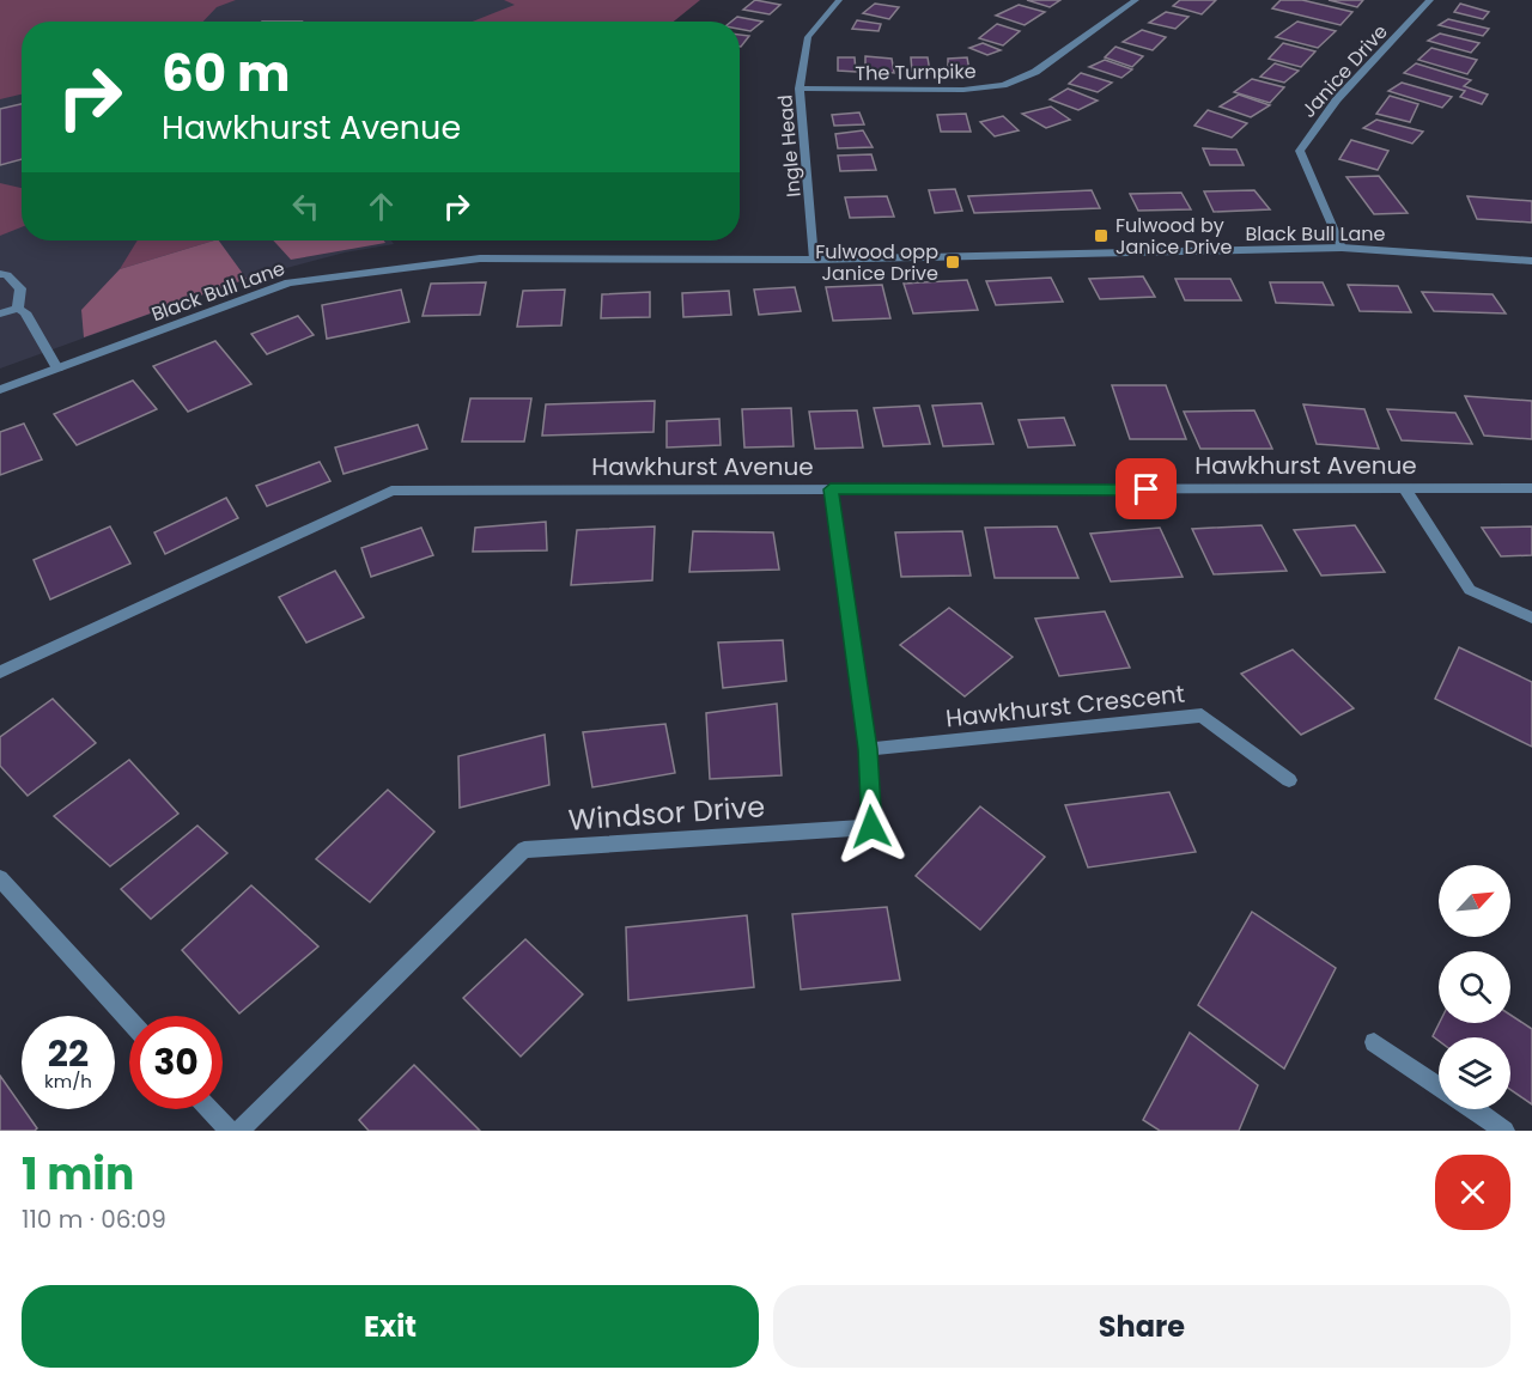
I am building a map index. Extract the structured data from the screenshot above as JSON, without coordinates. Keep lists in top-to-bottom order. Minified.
{"streets":{"street":["Janice Drive","The Turnpike","Ingle Head","Black Bull Lane","Hawkhurst Avenue","Hawkhurst Crescent","Windsor Drive"]},"crossings":[["Janice Drive","Black Bull Lane"],["The Turnpike","Ingle Head"],["Ingle Head","Black Bull Lane"],["Hawkhurst Avenue","Windsor Drive"],["Hawkhurst Crescent","Windsor Drive"]],"places":{"transit":["Fulwood by Janice Drive","Fulwood opp Janice Drive"]},"north":"top right","page":{"turn":["60 m","Hawkhurst Avenue"],"speed":"22 km/h","limit":"30","heading":["1 min","110 m · 06:09"],"buttons":["Exit","Share"]}}
